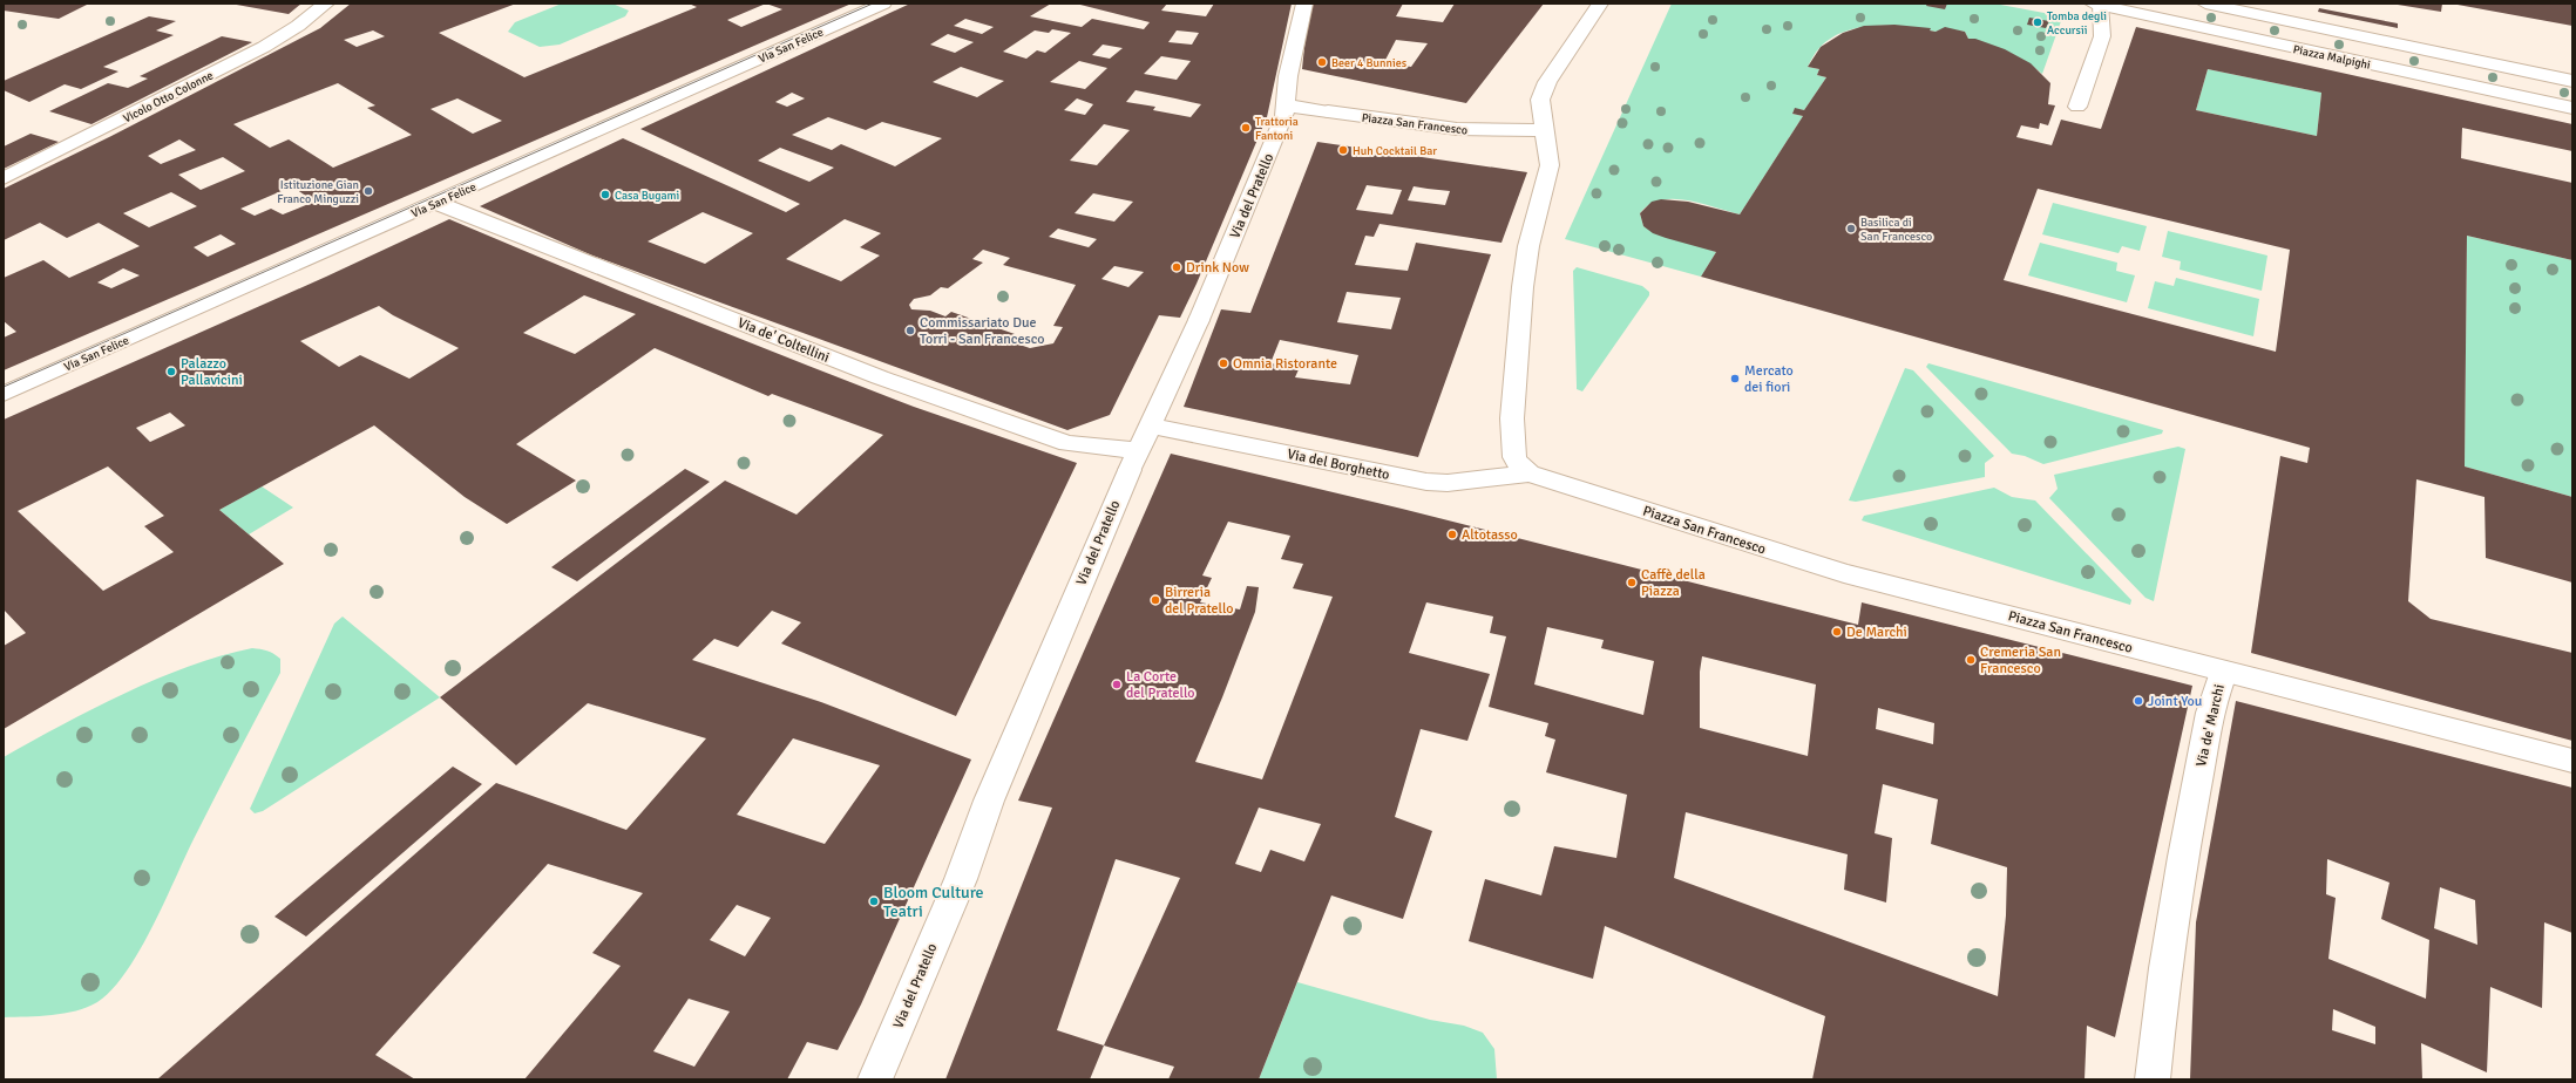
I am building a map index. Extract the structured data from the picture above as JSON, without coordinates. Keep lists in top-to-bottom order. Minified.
{"streets":{"street":["Via San Felice","Piazza Malpighi","Vicolo Otto Colonne","Piazza San Francesco","Via del Pratello","Via de' Coltellini","Via del Borghetto","Via de' Marchi"]},"crossings":[["Via San Felice","Via de' Coltellini"],["Piazza San Francesco","Via del Pratello"],["Piazza San Francesco","Via del Borghetto"],["Piazza San Francesco","Via de' Marchi"],["Via del Pratello","Via de' Coltellini"],["Via del Pratello","Via del Borghetto"]],"places":["Tomba degli Accursii","Beer 4 Bunnies","Trattoria Fantoni","Huh Cocktail Bar","Istituzione Gian Franco Minguzzi","Casa Bugami","Basilica di San Francesco","Drink Now","Commissariato Due Torri - San Francesco","Omnia Ristorante","Palazzo Pallavicini","Mercato dei fiori","Altotasso","Caffè della Piazza","Birreria del Pratello","De Marchi","Cremeria San Francesco","La Corte del Pratello","Joint You","Bloom Culture Teatri"]}
